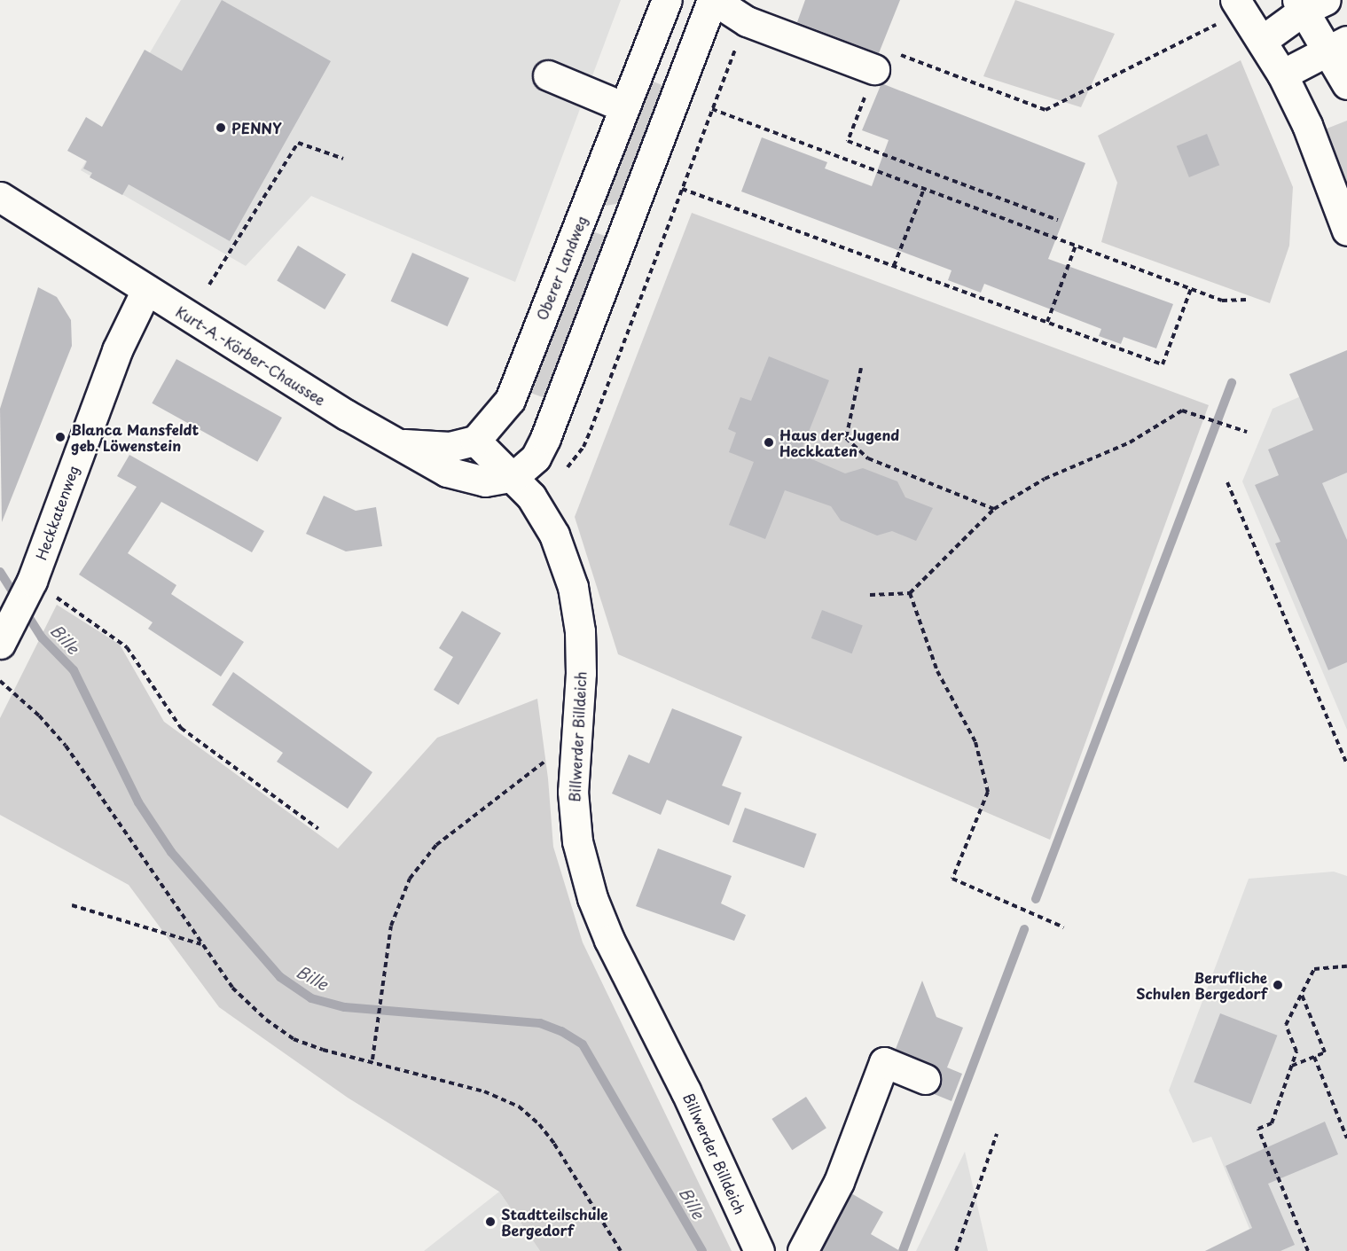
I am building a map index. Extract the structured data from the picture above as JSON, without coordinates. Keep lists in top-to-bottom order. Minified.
{"streets":{"main road":["Oberer Landweg","Kurt-A.-Körber-Chaussee","Heckkatenweg","Billwerder Billdeich"]},"crossings":[["Oberer Landweg","Billwerder Billdeich"],["Kurt-A.-Körber-Chaussee","Heckkatenweg"],["Kurt-A.-Körber-Chaussee","Billwerder Billdeich"]],"water":["Bille"],"places":["PENNY","Blanca Mansfeldt geb. Löwenstein","Haus der Jugend Heckkaten","Berufliche Schulen Bergedorf","Stadtteilschule Bergedorf"]}
